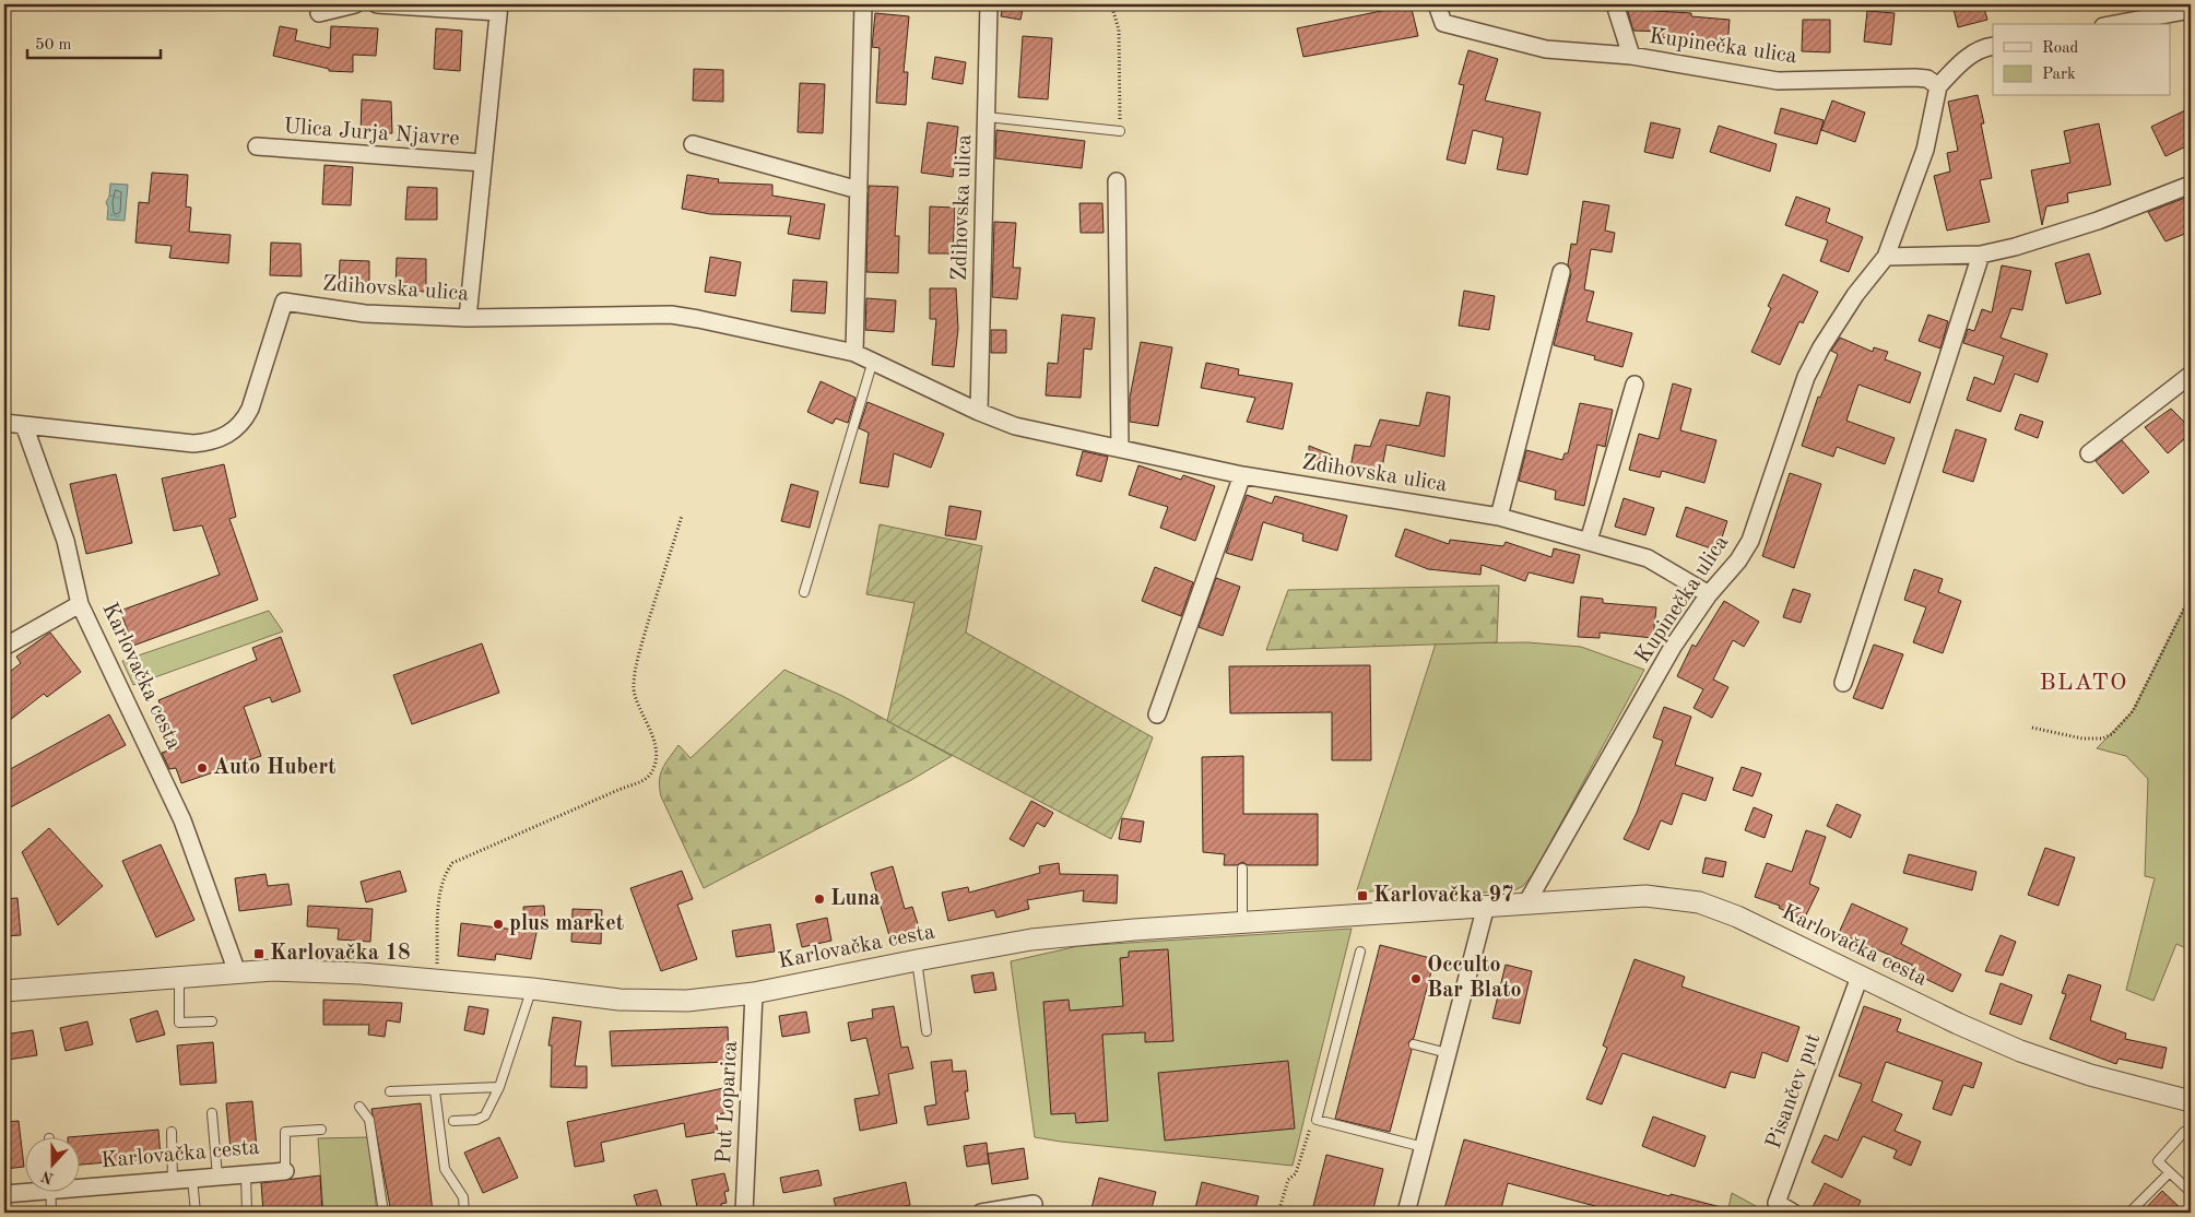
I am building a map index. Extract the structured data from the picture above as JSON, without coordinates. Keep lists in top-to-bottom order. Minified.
{"streets":{"street":["Kupinečka ulica","Ulica Jurja Njavre","Zdihovska ulica","Karlovačka cesta","Pisančev put","Put Loparica"]},"crossings":[["Kupinečka ulica","Zdihovska ulica"],["Kupinečka ulica","Karlovačka cesta"],["Ulica Jurja Njavre","Zdihovska ulica"],["Karlovačka cesta","Pisančev put"],["Karlovačka cesta","Put Loparica"]],"districts":["BLATO"],"places":{"other":["Auto Hubert","Luna","plus market","Occulto Bar Blato"],"transit":["Karlovačka 97","Karlovačka 18"]},"legend":["Road","Park"],"scale_bar":"50 m","north":"bottom"}
